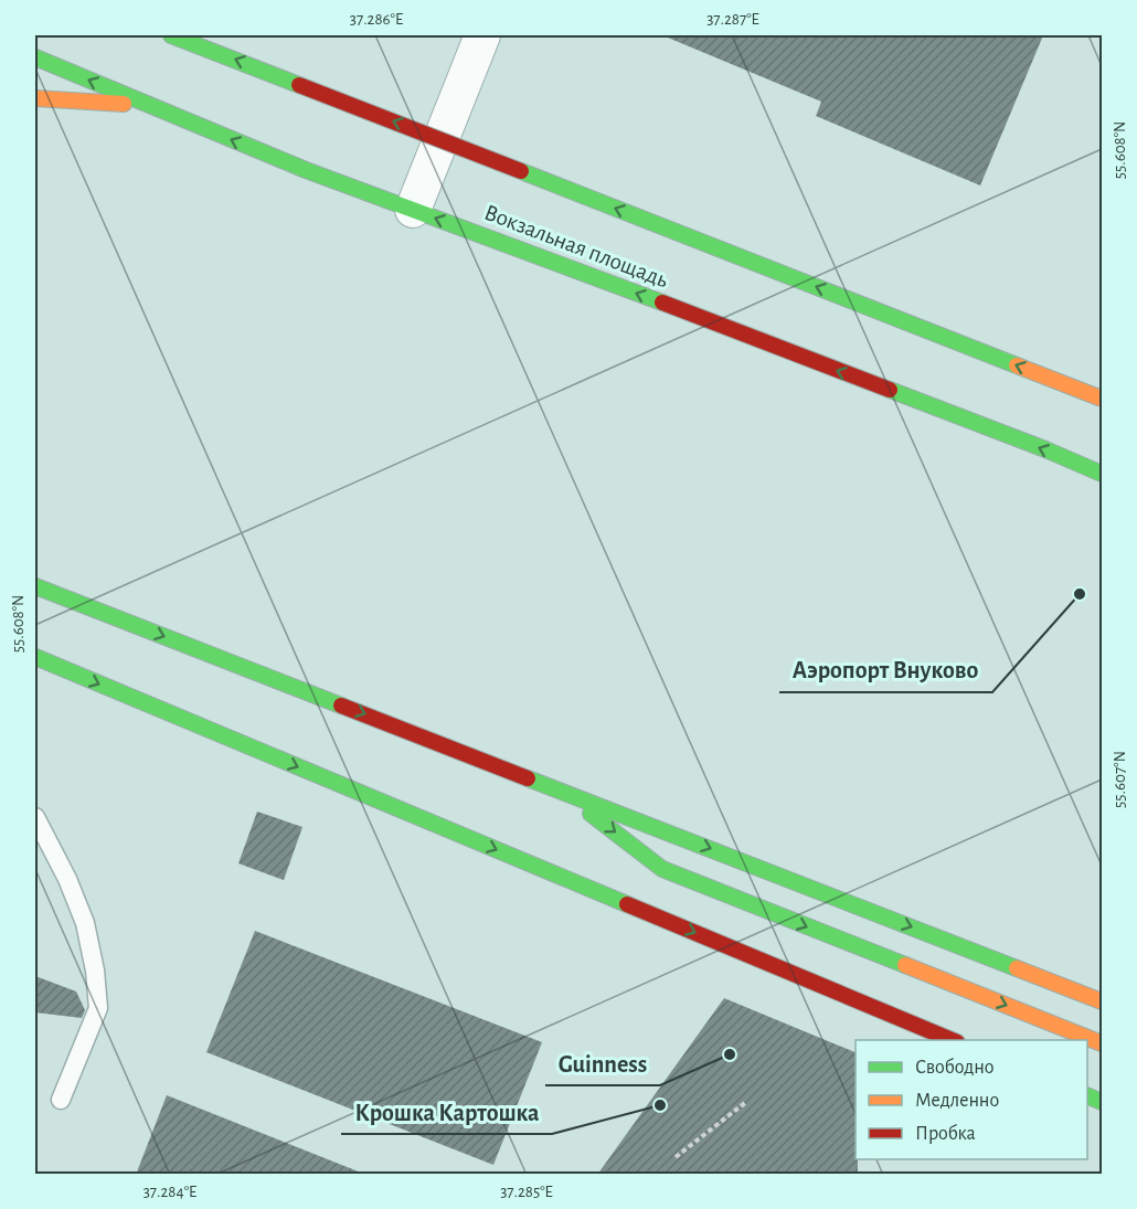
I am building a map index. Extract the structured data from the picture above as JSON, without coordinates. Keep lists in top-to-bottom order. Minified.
{"streets":{"main road":["Вокзальная площадь"]},"places":["Аэропорт Внуково","Guinness","Крошка Картошка"],"legend":["Свободно","Медленно","Пробка"],"coordinates":["37.286°E","37.287°E","55.608°N","55.607°N","37.284°E","37.285°E"]}
